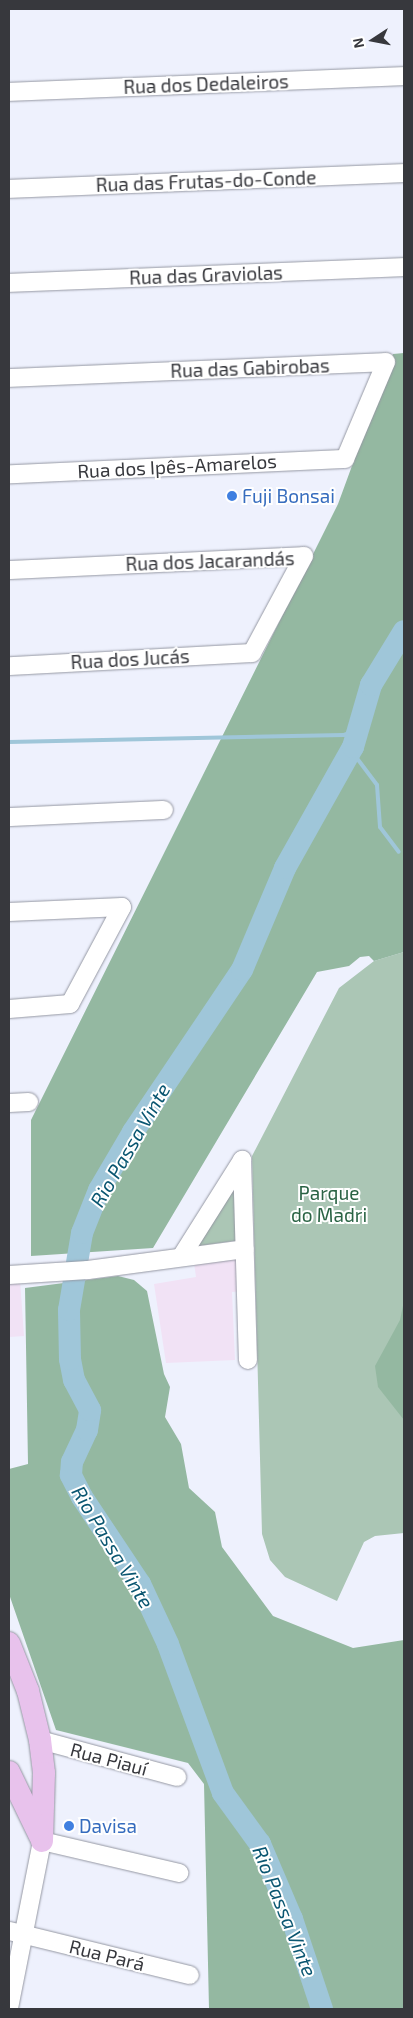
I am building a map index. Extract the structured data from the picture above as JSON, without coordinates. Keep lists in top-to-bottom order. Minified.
{"streets":{"street":["Rua dos Dedaleiros","Rua das Frutas-do-Conde","Rua das Graviolas","Rua das Gabirobas","Rua dos Ipês-Amarelos","Rua dos Jacarandás","Rua dos Jucás","Rua Piauí","Rua Pará"]},"crossings":[["Rua das Gabirobas","Rua dos Ipês-Amarelos"],["Rua dos Jacarandás","Rua dos Jucás"]],"water":["Rio Passa Vinte"],"parks":["Parque do Madri"],"places":["Fuji Bonsai","Davisa"],"north":"left"}
